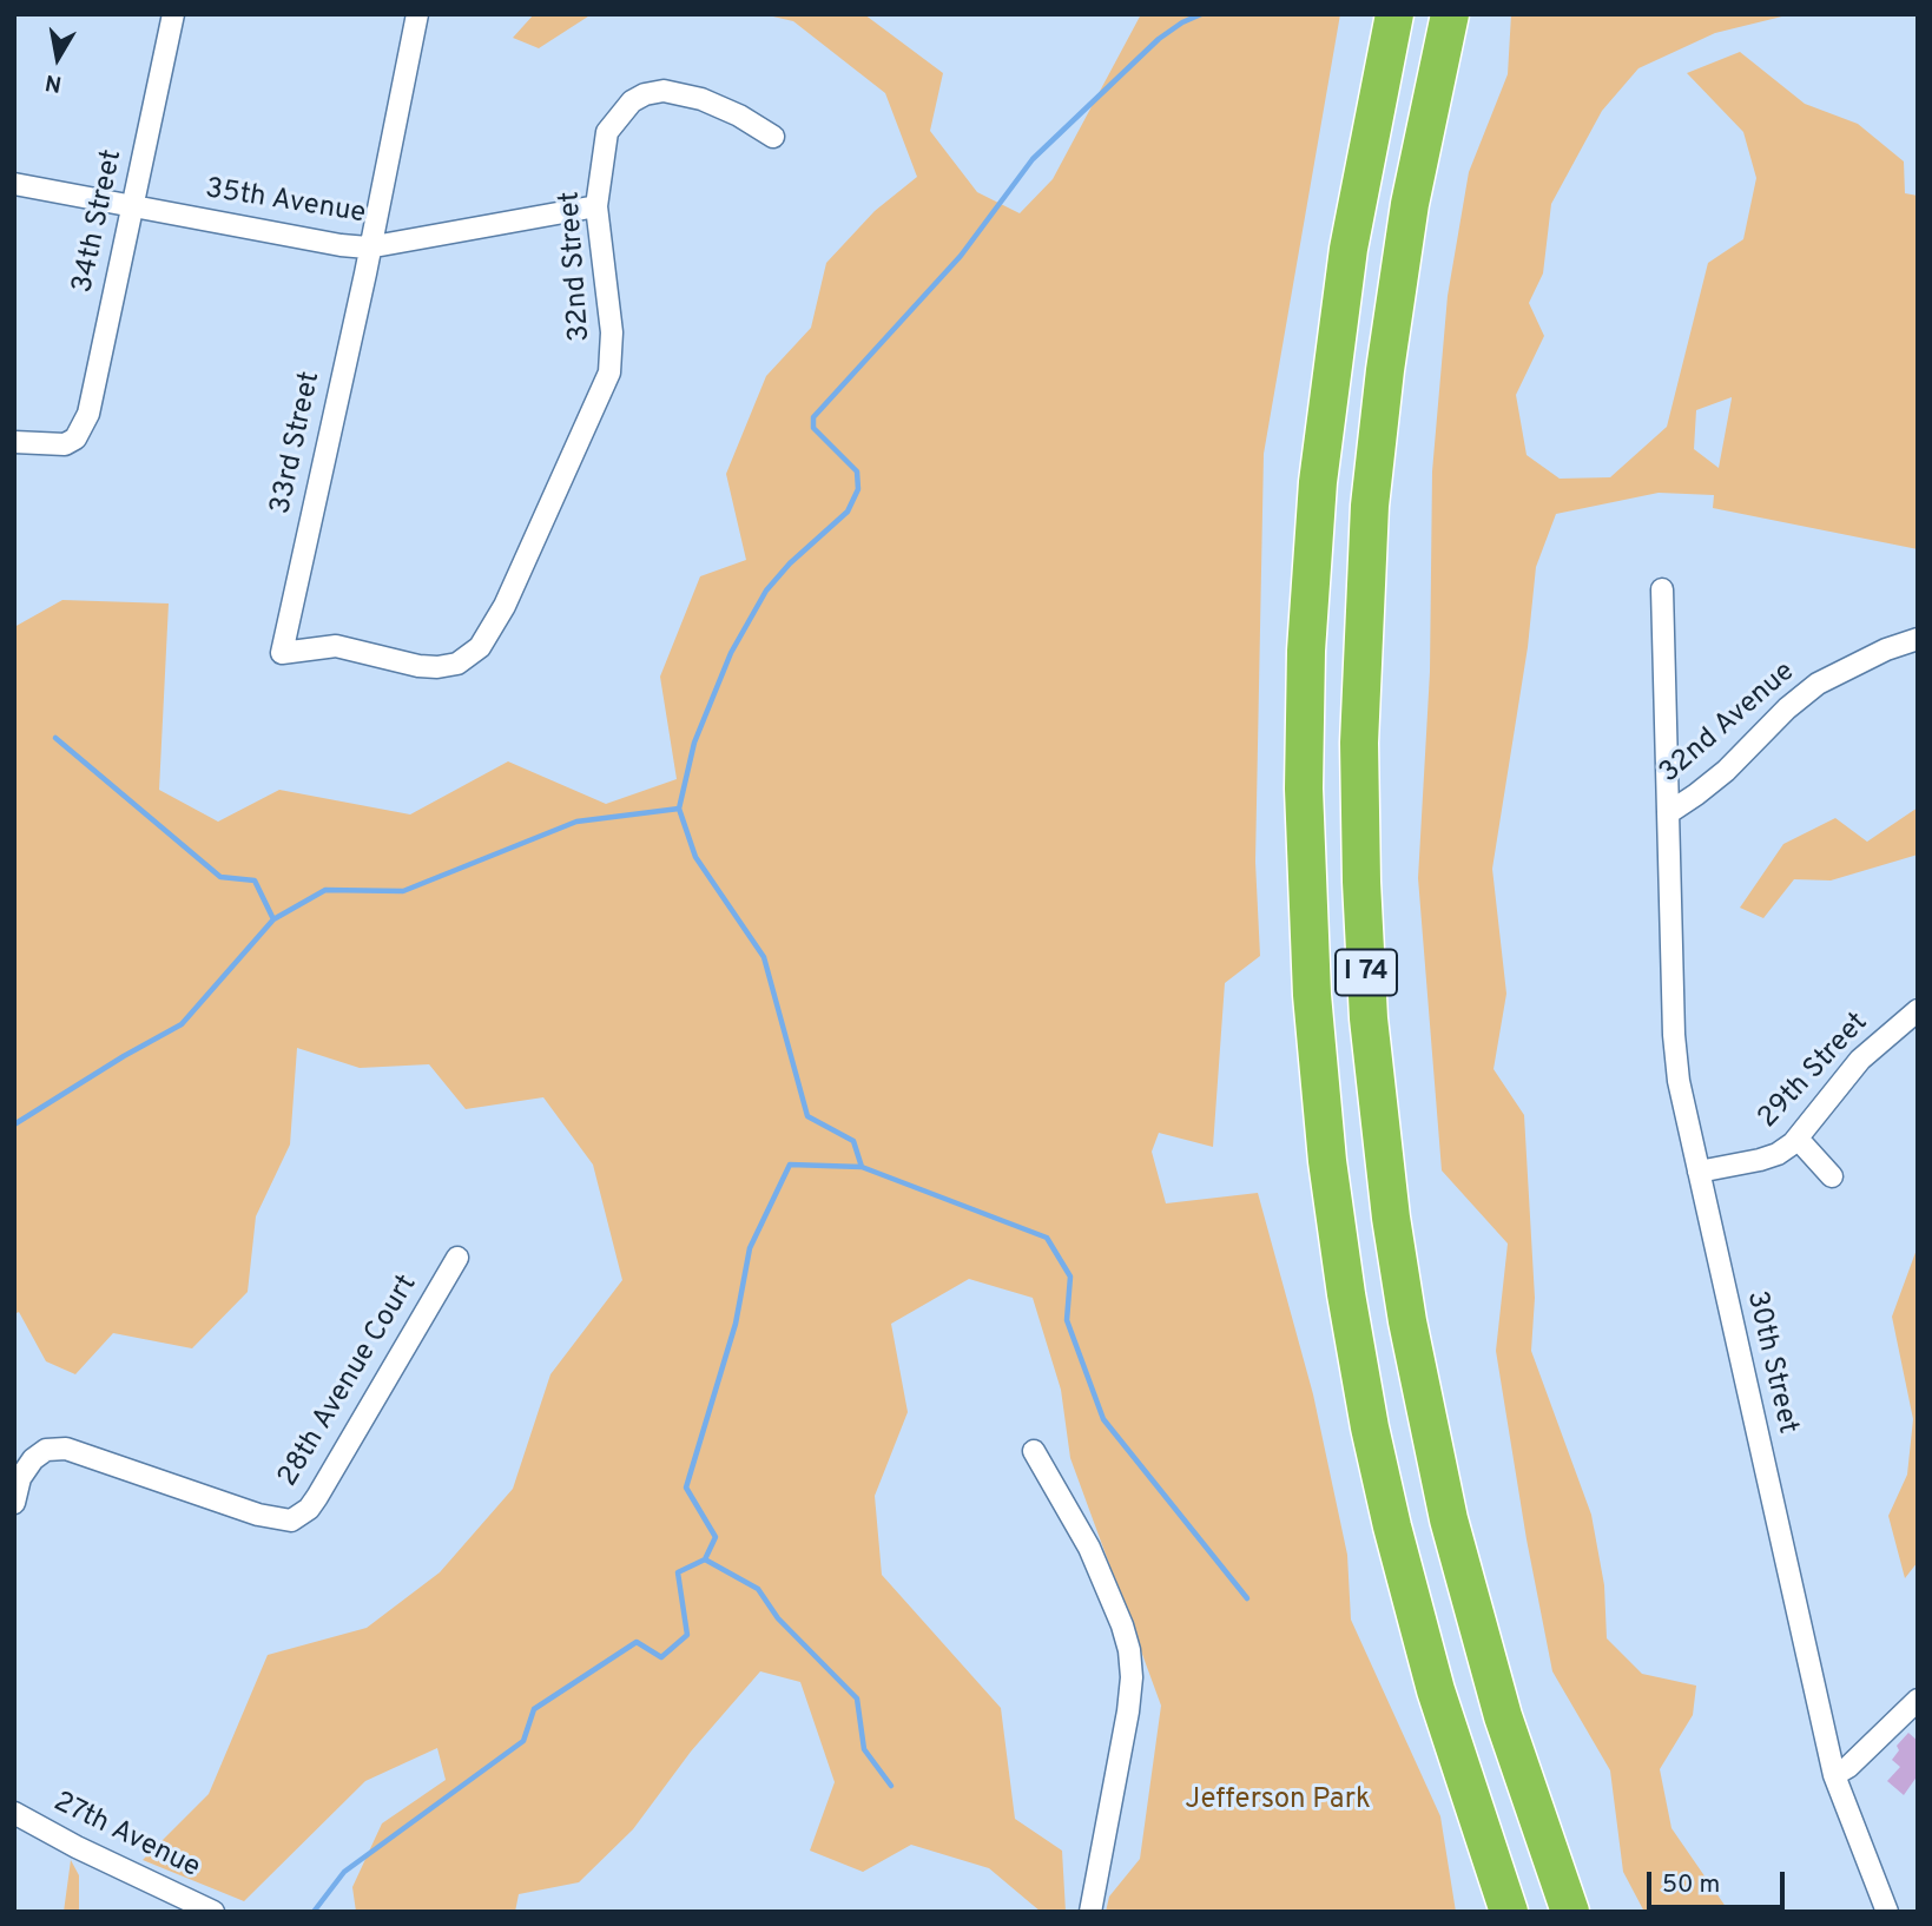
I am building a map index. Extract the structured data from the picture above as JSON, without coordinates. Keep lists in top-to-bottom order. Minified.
{"streets":{"highway":["I 74"],"street":["35th Avenue","34th Street","32nd Street","33rd Street","32nd Avenue","29th Street","30th Street","28th Avenue Court","27th Avenue"]},"crossings":[["35th Avenue","34th Street"],["35th Avenue","32nd Street"],["35th Avenue","33rd Street"],["32nd Street","33rd Street"],["32nd Avenue","30th Street"],["29th Street","30th Street"]],"parks":["Jefferson Park"],"scale_bar":"50 m","north":"bottom"}
